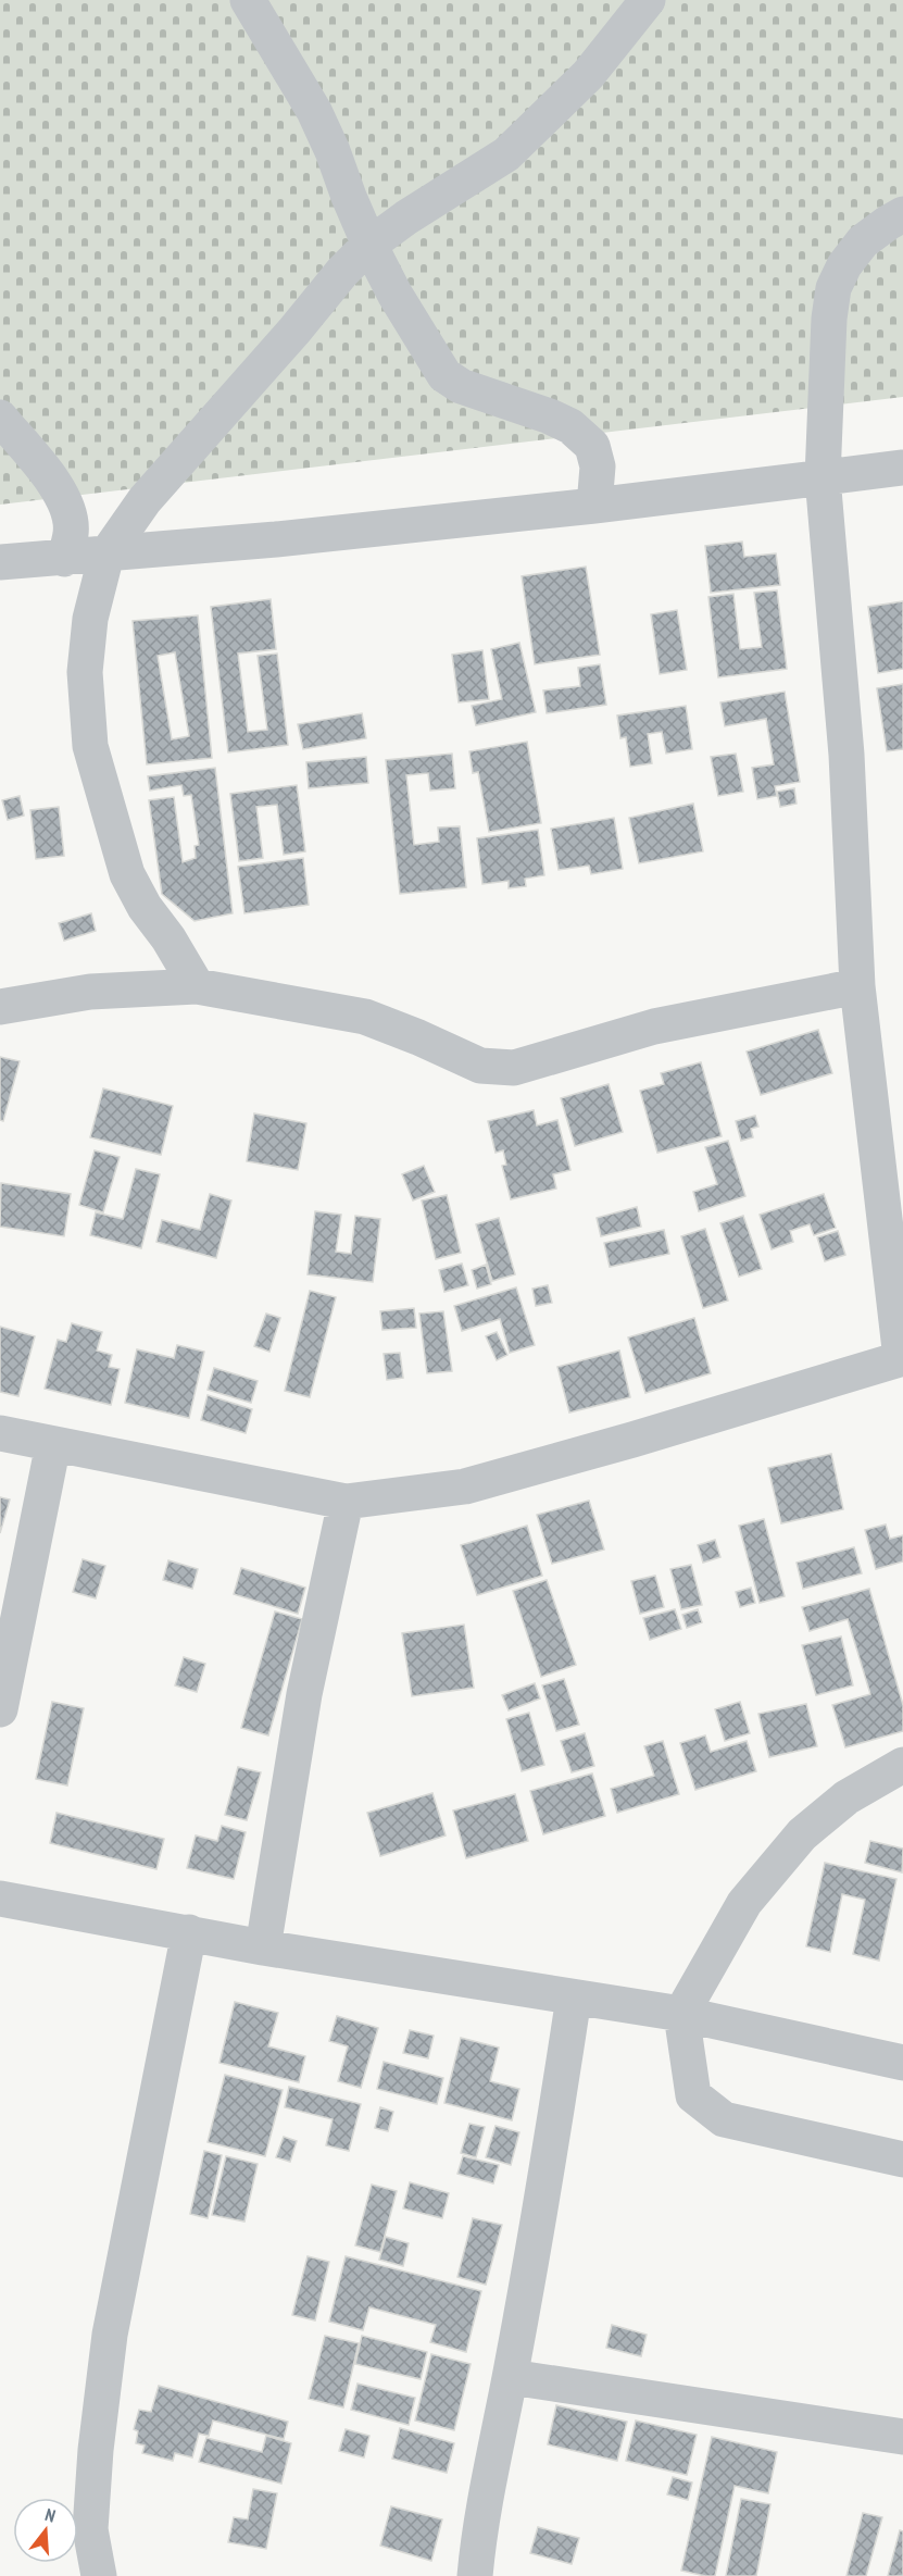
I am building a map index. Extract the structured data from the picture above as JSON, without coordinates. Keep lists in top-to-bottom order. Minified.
{"north":"top"}
